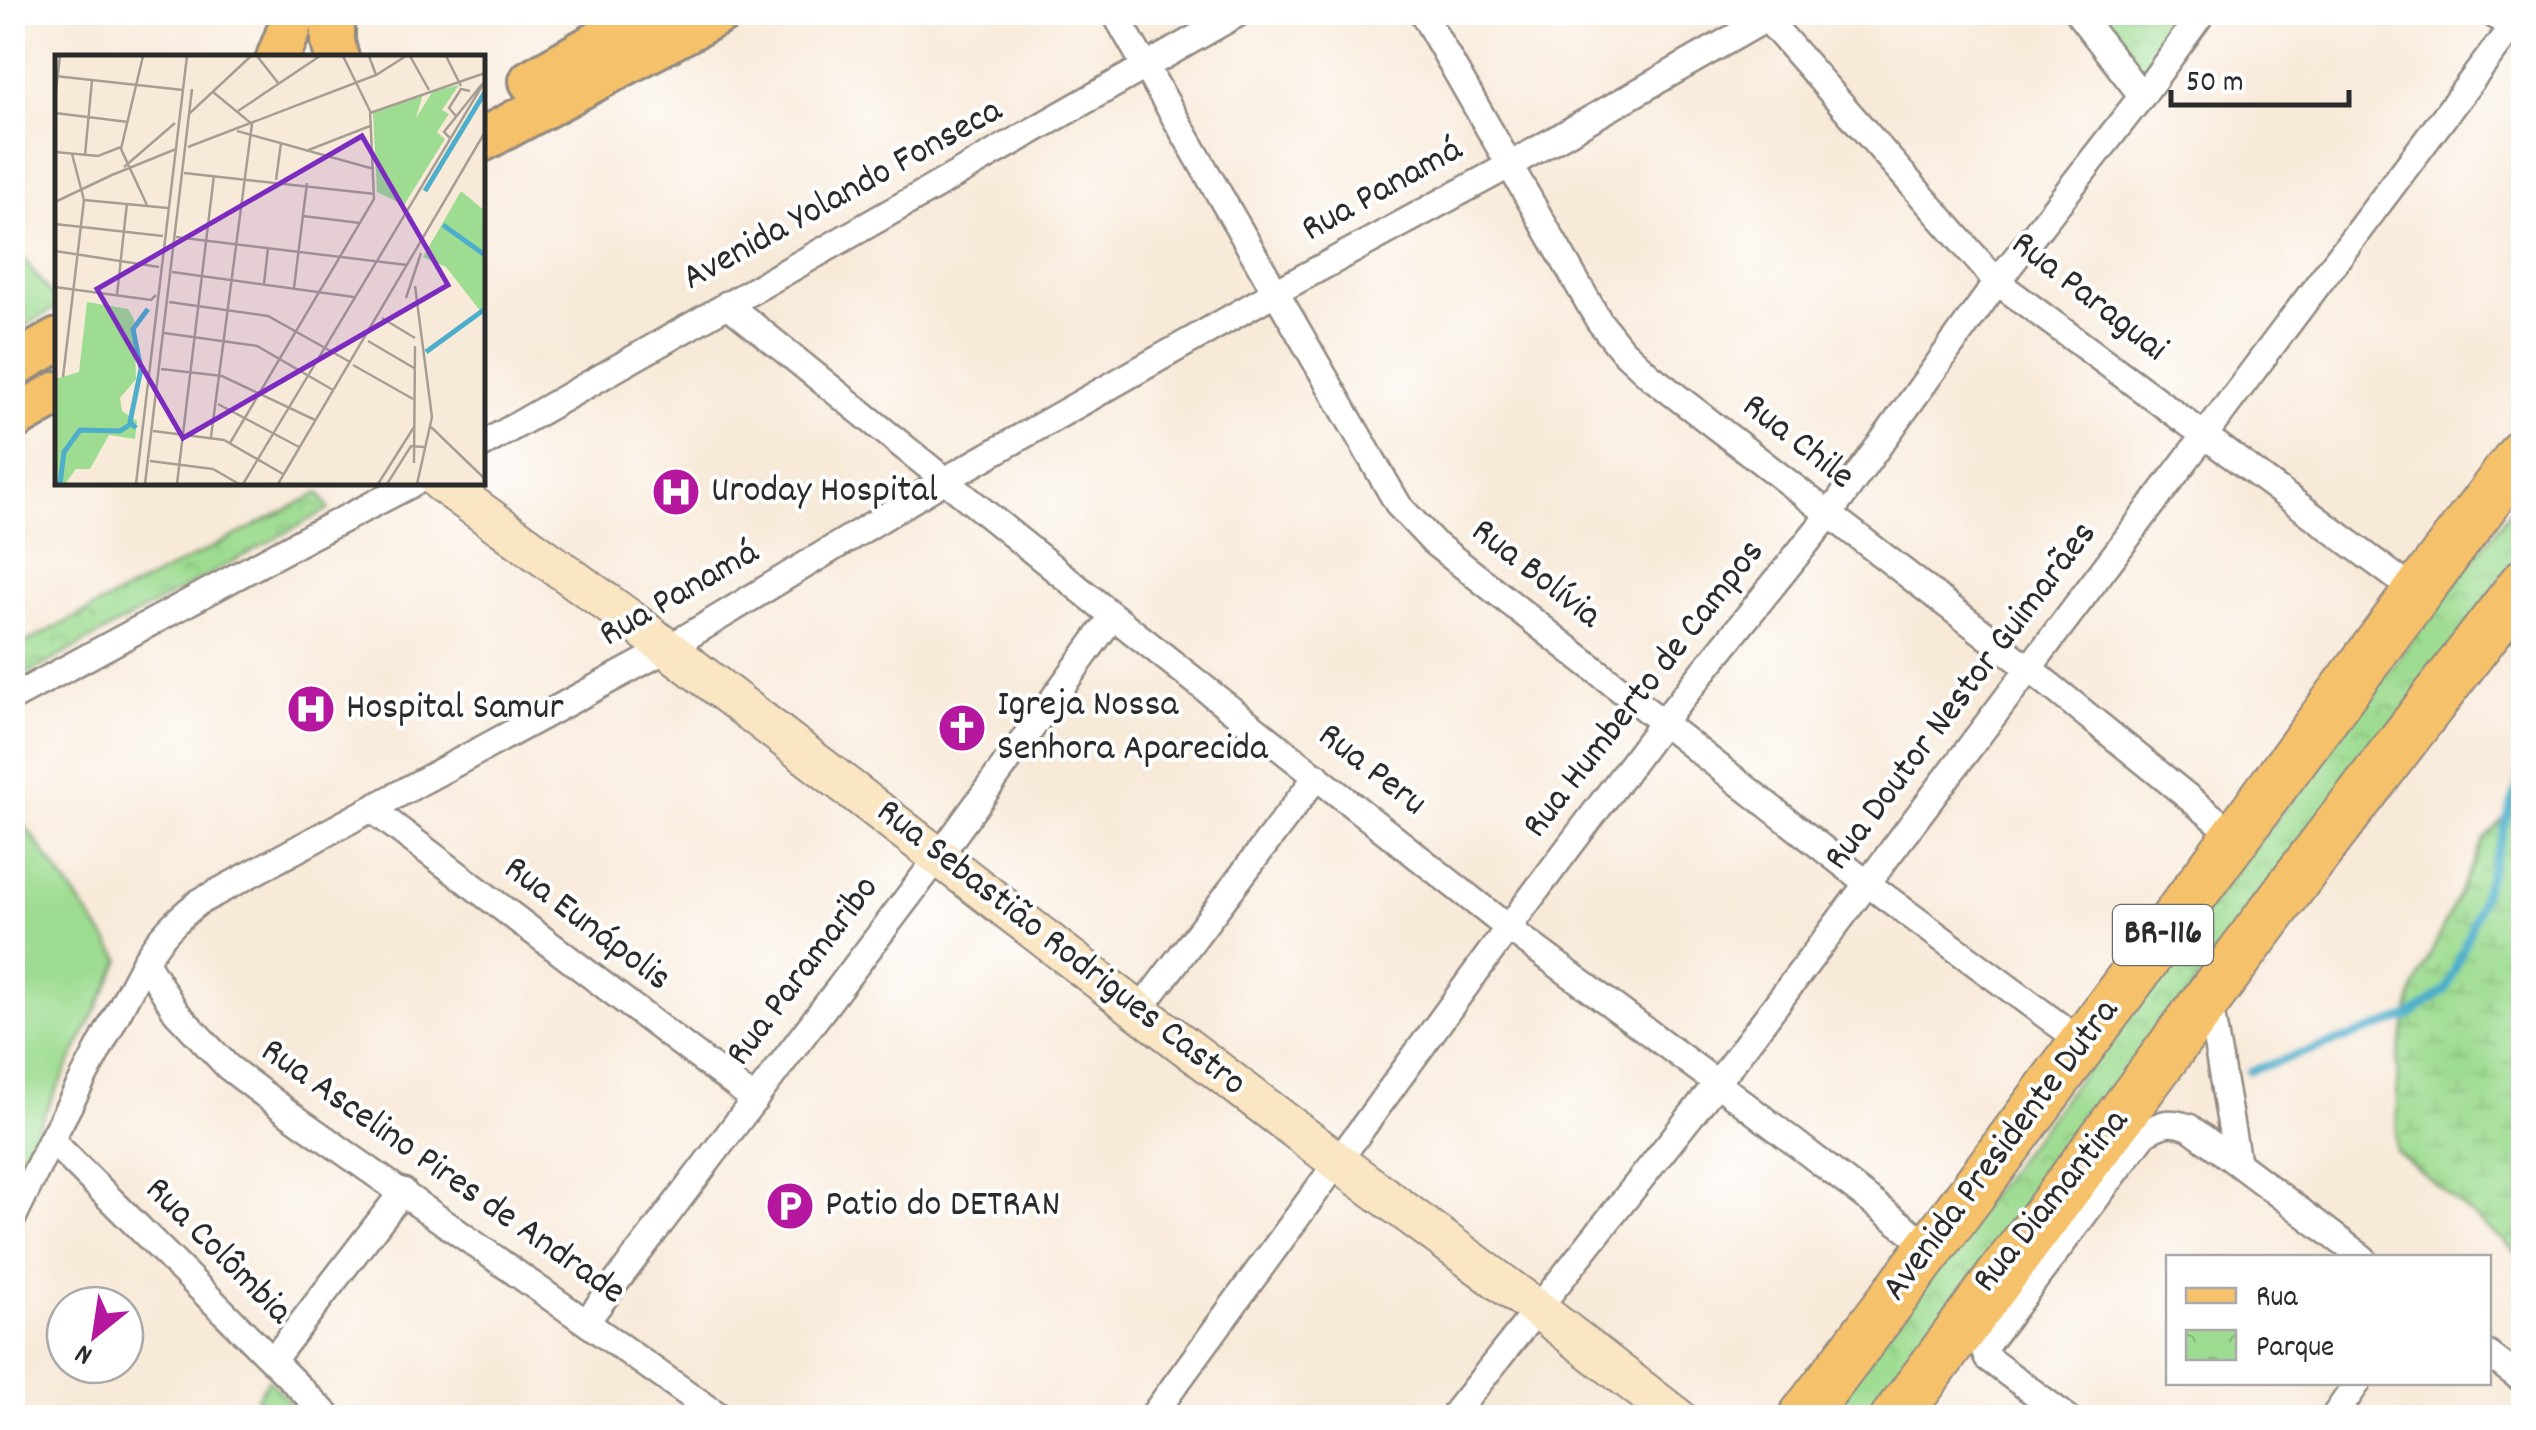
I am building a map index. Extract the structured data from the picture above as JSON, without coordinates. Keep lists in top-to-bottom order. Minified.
{"streets":{"highway":["BR-116","Avenida Presidente Dutra"],"street":["Rua Panamá","Avenida Yolando Fonseca","Rua Paraguai","Rua Chile","Rua Bolívia","Rua Humberto de Campos","Rua Doutor Nestor Guimarães","Rua Peru","Rua Eunápolis","Rua Sebastião Rodrigues Castro","Rua Paramaribo","Rua Ascelino Pires de Andrade","Rua Diamantina","Rua Colômbia"]},"crossings":[["Rua Panamá","Rua Paraguai"],["Rua Panamá","Rua Chile"],["Rua Panamá","Rua Bolívia"],["Rua Panamá","Rua Peru"],["Rua Panamá","Rua Eunápolis"],["Rua Panamá","Rua Sebastião Rodrigues Castro"],["Rua Panamá","Rua Ascelino Pires de Andrade"],["Rua Panamá","Rua Colômbia"],["Avenida Yolando Fonseca","Rua Bolívia"],["Avenida Yolando Fonseca","Rua Peru"],["Rua Paraguai","Rua Humberto de Campos"],["Rua Paraguai","Rua Doutor Nestor Guimarães"],["Rua Paraguai","Avenida Presidente Dutra"],["Rua Chile","Rua Humberto de Campos"],["Rua Chile","Rua Doutor Nestor Guimarães"],["Rua Chile","Avenida Presidente Dutra"],["Rua Bolívia","Rua Humberto de Campos"],["Rua Bolívia","Rua Doutor Nestor Guimarães"],["Rua Bolívia","Avenida Presidente Dutra"],["Rua Humberto de Campos","Rua Peru"],["Rua Humberto de Campos","Rua Sebastião Rodrigues Castro"],["Rua Doutor Nestor Guimarães","Rua Peru"],["Rua Doutor Nestor Guimarães","Rua Sebastião Rodrigues Castro"],["Rua Peru","Rua Paramaribo"],["Rua Peru","Avenida Presidente Dutra"],["Rua Eunápolis","Rua Paramaribo"],["Rua Sebastião Rodrigues Castro","Rua Paramaribo"],["Rua Paramaribo","Rua Ascelino Pires de Andrade"]],"places":{"hospital":["Uroday Hospital","Hospital Samur"],"church":["Igreja Nossa Senhora Aparecida"],"parking":["Patio do DETRAN"]},"legend":["Rua","Parque"],"scale_bar":"50 m","north":"bottom left"}
